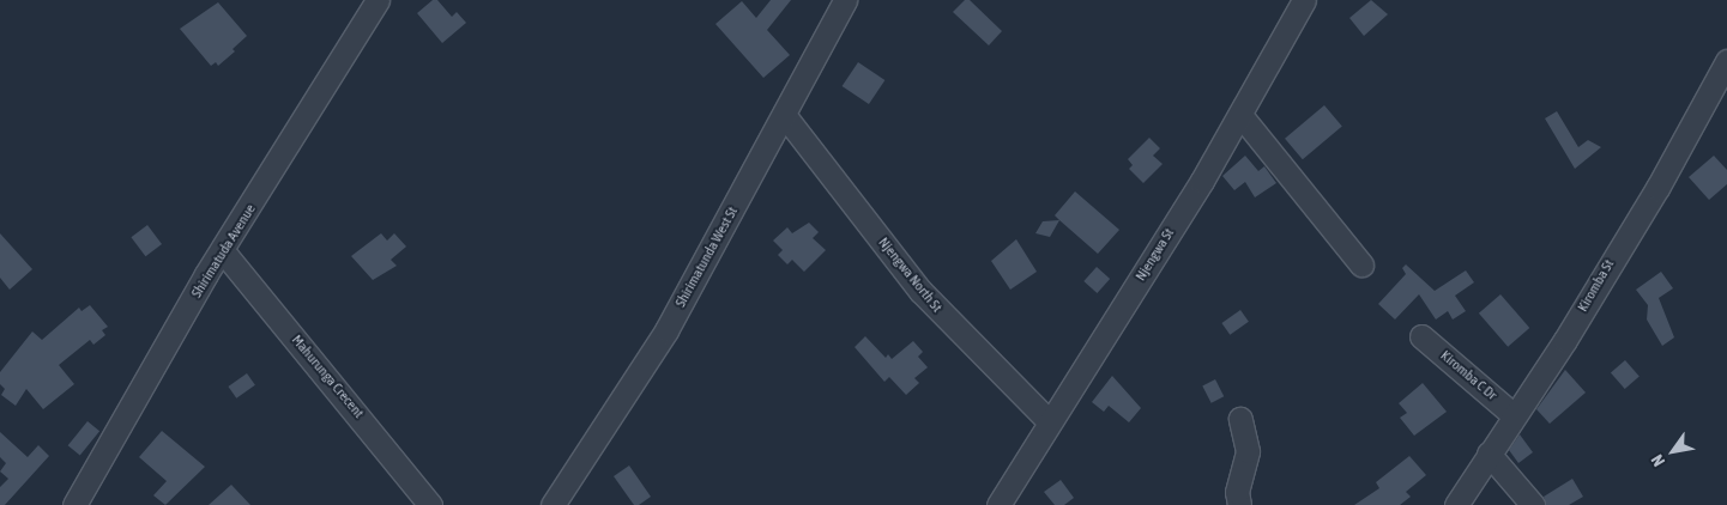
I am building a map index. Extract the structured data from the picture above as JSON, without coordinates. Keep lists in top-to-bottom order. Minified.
{"streets":{"street":["Shirimatuda Avenue","Njengwa St","Shirimatunda West St","Njengwa North St","Kiromba St","Kiromba C Dr","Mahurunga Crecent"]},"crossings":[["Shirimatuda Avenue","Mahurunga Crecent"],["Njengwa St","Njengwa North St"],["Shirimatunda West St","Njengwa North St"],["Kiromba St","Kiromba C Dr"]],"north":"bottom left"}
